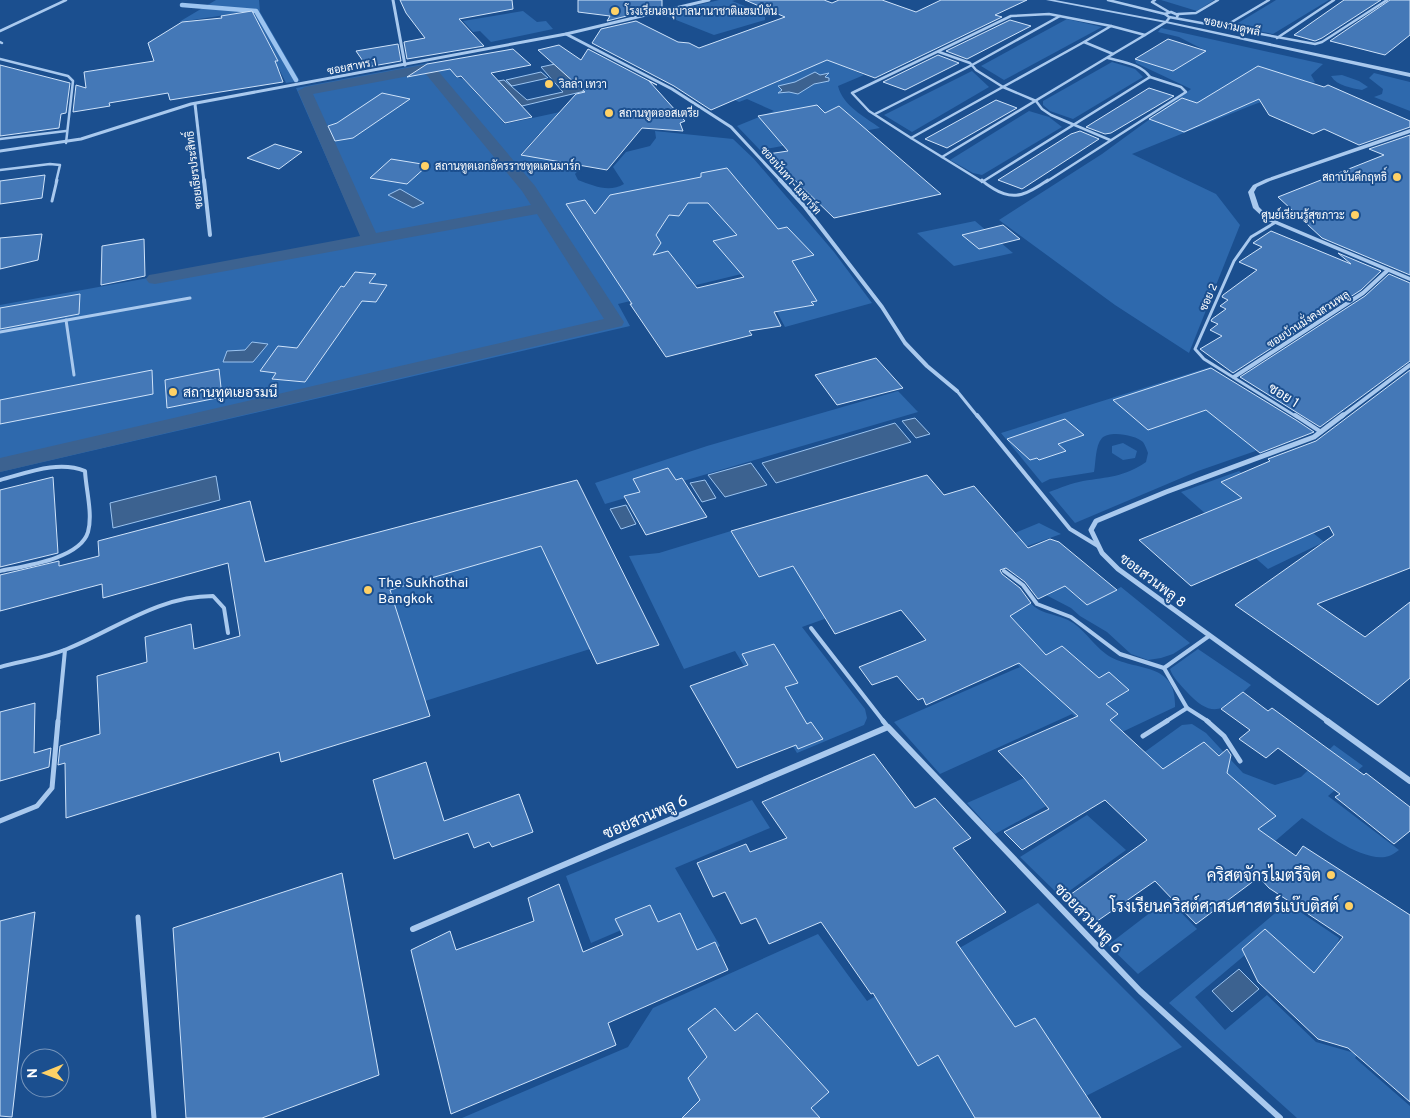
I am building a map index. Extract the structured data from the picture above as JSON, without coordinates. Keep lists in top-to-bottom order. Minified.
{"streets":{"street":["ซอยงามดูพลี","ซอยสาทร 1","ซอยเธียรประสิทธิ์","ซอยนันทา-โมซาร์ท","ซอยบ้านมั่งคงสวนพลู","ซอยสวนพลู 8","ซอยสวนพลู 6"],"lane":["ซอย 2","ซอย 1"]},"crossings":[["ซอยสาทร 1","ซอยเธียรประสิทธิ์"],["ซอยสาทร 1","ซอยนันทา-โมซาร์ท"],["ซอย 2","ซอยบ้านมั่งคงสวนพลู"],["ซอย 2","ซอย 1"],["ซอยบ้านมั่งคงสวนพลู","ซอย 1"]],"places":["โรงเรียนอนุบาลนานาชาติแฮมป์ตัน","วิลล่า เทวา","สถานทูตออสเตรีย","สถานทูตเอกอัครราชทูตเดนมาร์ก","สถาบันคึกฤทธิ์","ศูนย์เรียนรู้สุขภาวะ","สถานทูตเยอรมนี","The Sukhothai Bangkok","คริสตจักรไมตรีจิต","โรงเรียนคริสต์ศาสนศาสตร์แบ๊บติสต์"],"north":"left"}
